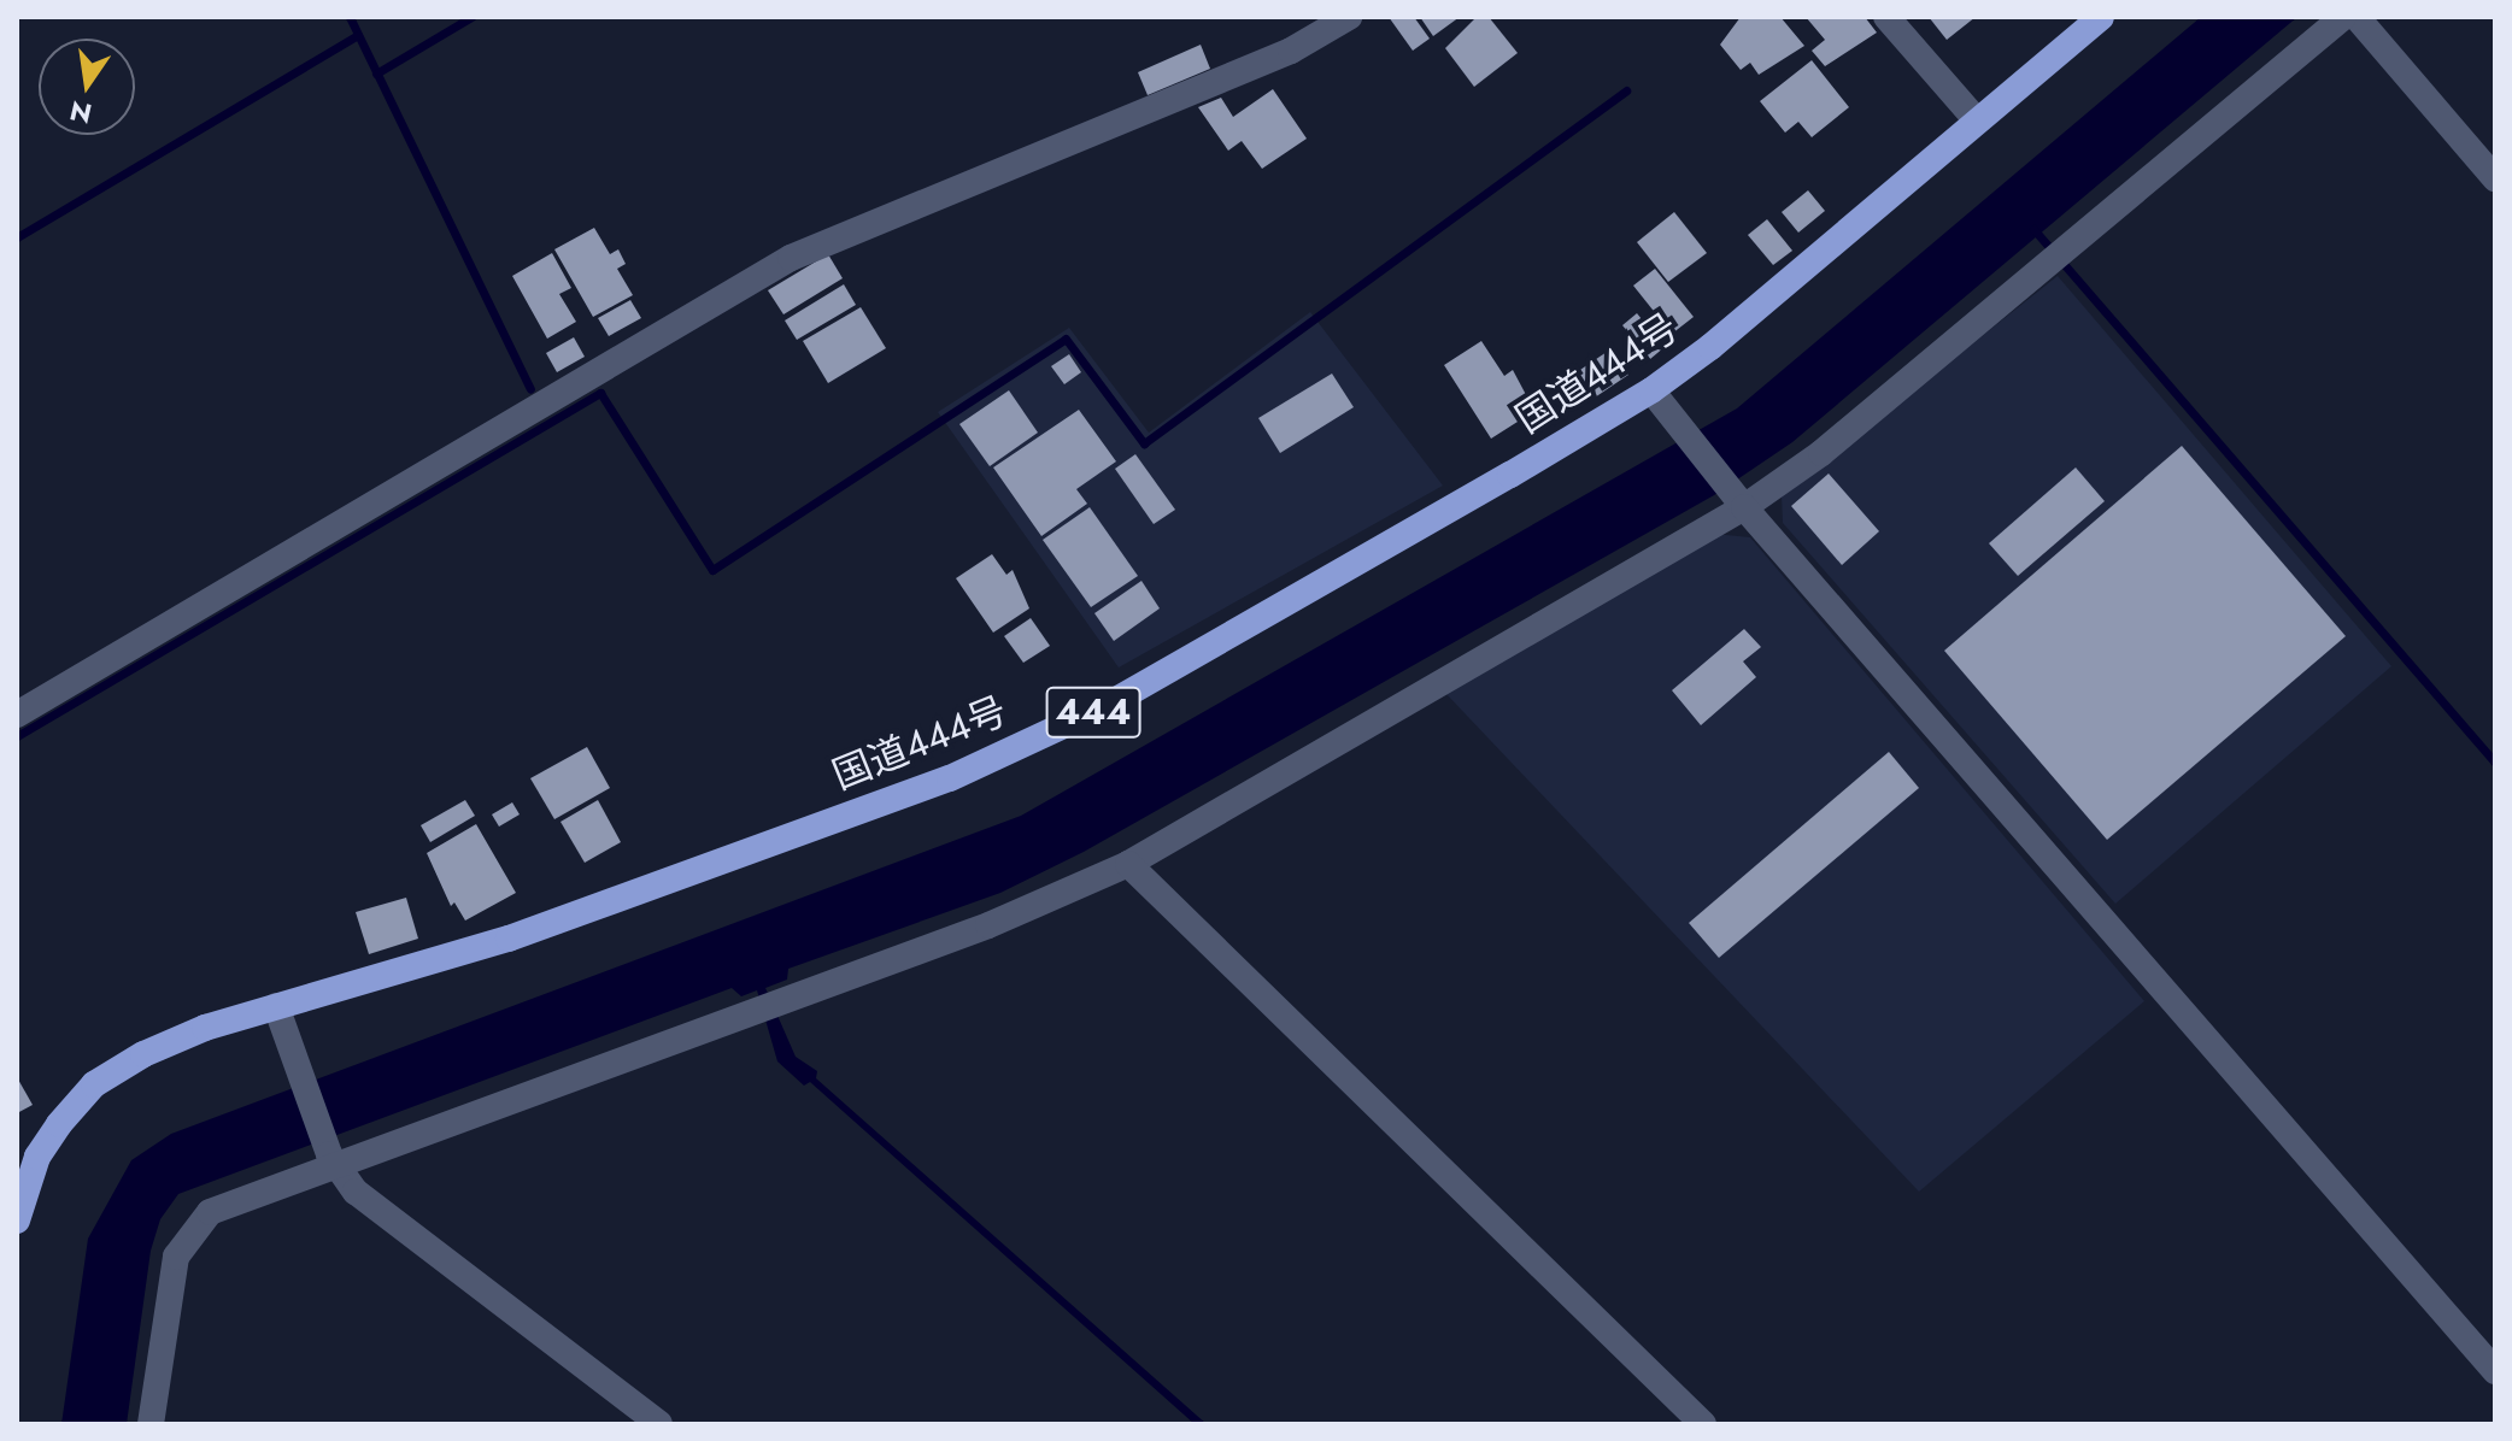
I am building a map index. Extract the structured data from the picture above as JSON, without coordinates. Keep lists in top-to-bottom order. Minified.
{"streets":{"highway":["国道444号","444"]},"north":"bottom"}
